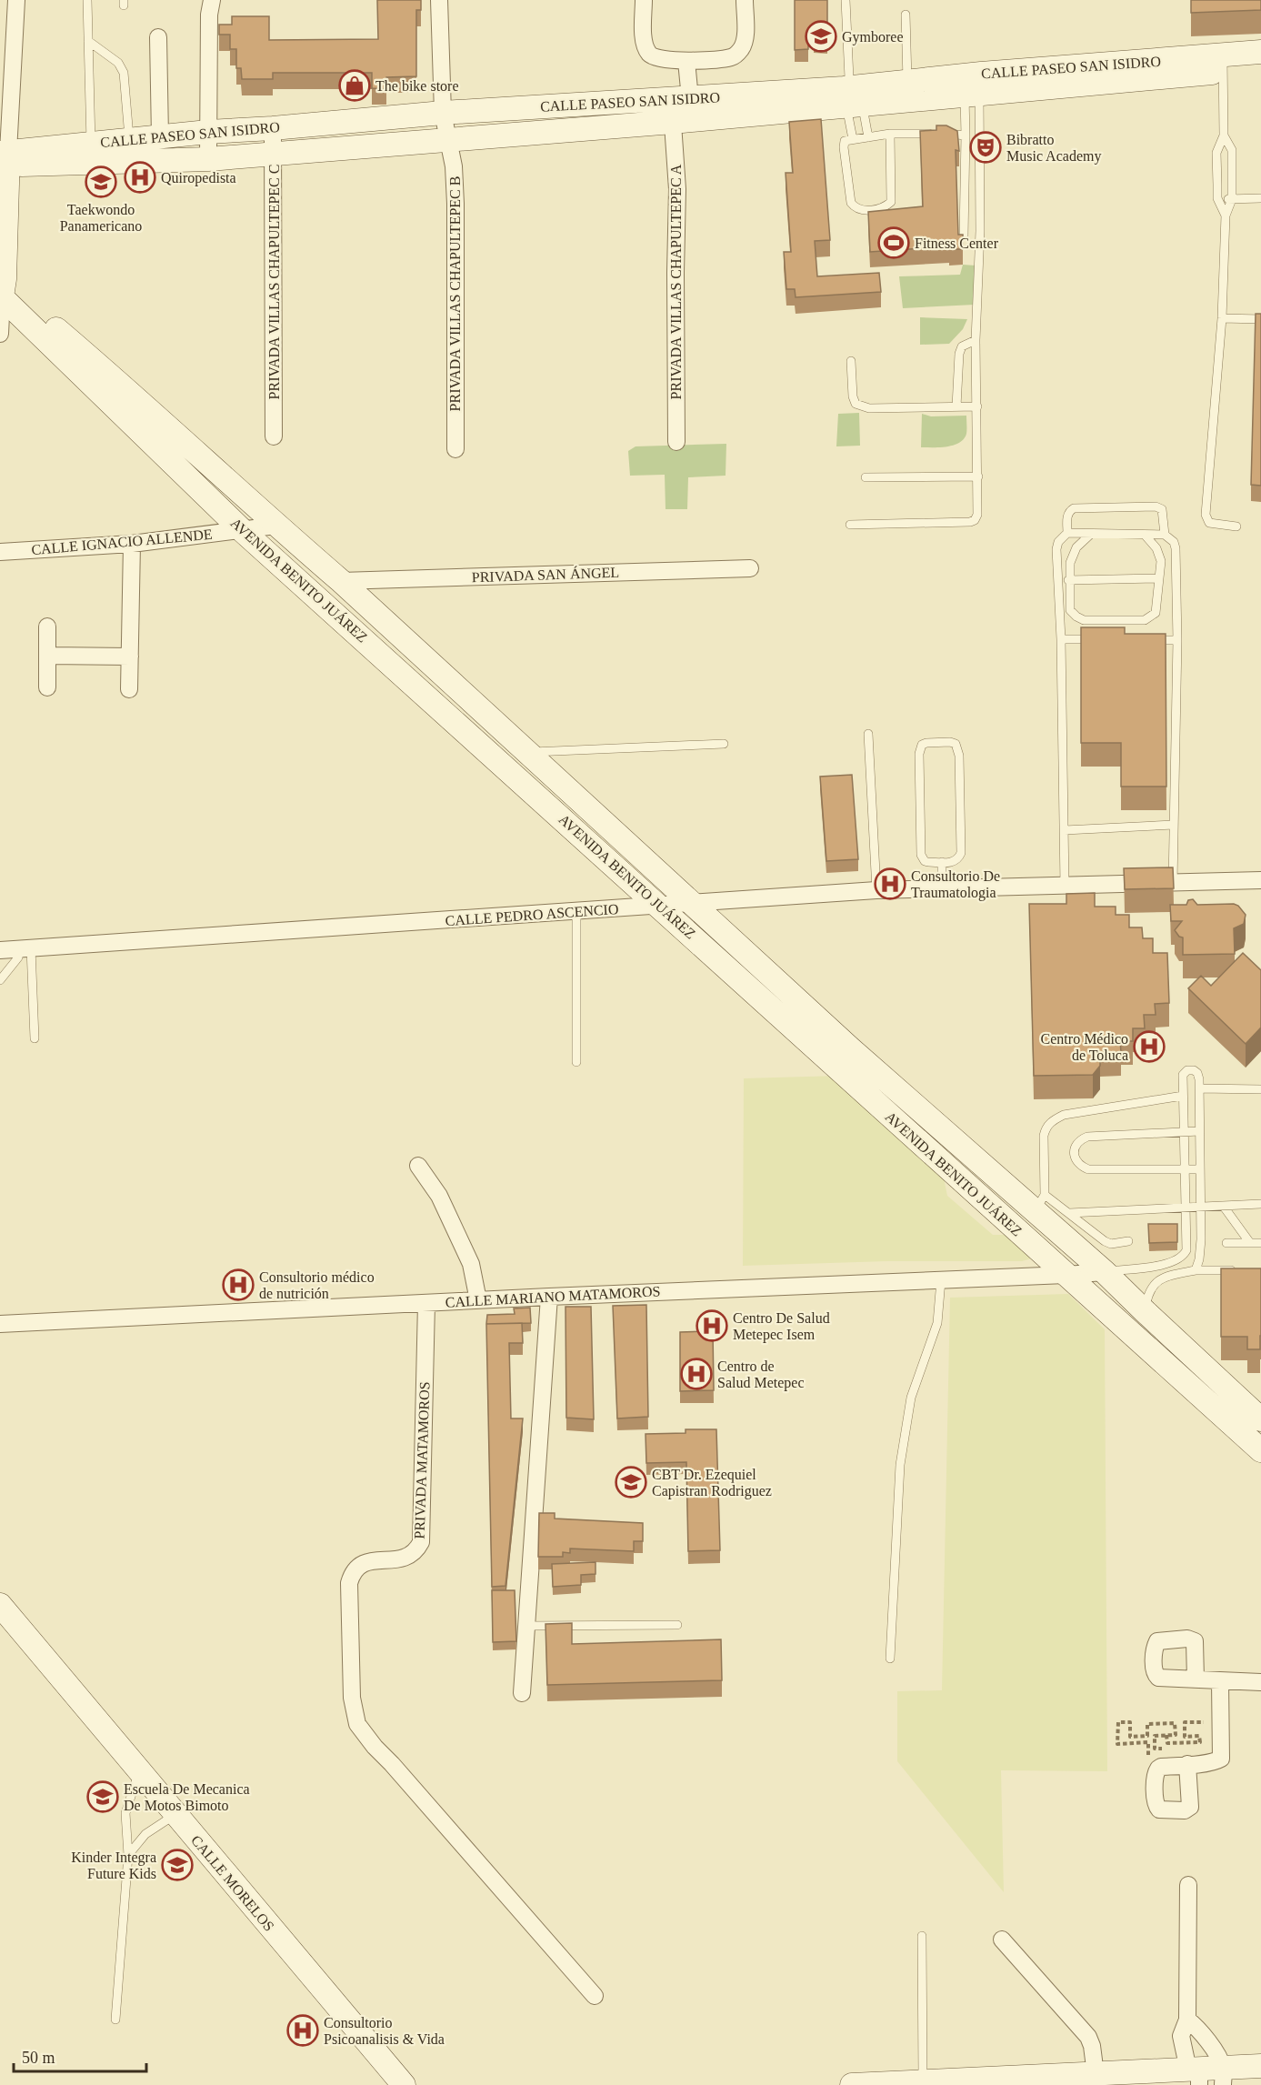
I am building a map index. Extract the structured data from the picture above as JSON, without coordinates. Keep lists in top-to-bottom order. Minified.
{"streets":{"main road":["CALLE PASEO SAN ISIDRO","AVENIDA BENITO JUÁREZ","CALLE MORELOS"],"street":["PRIVADA VILLAS CHAPULTEPEC C","PRIVADA VILLAS CHAPULTEPEC A","PRIVADA VILLAS CHAPULTEPEC B","CALLE IGNACIO ALLENDE","PRIVADA SAN ÁNGEL","CALLE PEDRO ASCENCIO","CALLE MARIANO MATAMOROS","PRIVADA MATAMOROS"]},"crossings":[["CALLE PASEO SAN ISIDRO","PRIVADA VILLAS CHAPULTEPEC C"],["CALLE PASEO SAN ISIDRO","PRIVADA VILLAS CHAPULTEPEC A"],["CALLE PASEO SAN ISIDRO","PRIVADA VILLAS CHAPULTEPEC B"],["CALLE IGNACIO ALLENDE","AVENIDA BENITO JUÁREZ"],["PRIVADA SAN ÁNGEL","AVENIDA BENITO JUÁREZ"],["AVENIDA BENITO JUÁREZ","CALLE PEDRO ASCENCIO"],["AVENIDA BENITO JUÁREZ","CALLE MARIANO MATAMOROS"],["CALLE MARIANO MATAMOROS","PRIVADA MATAMOROS"]],"places":{"school or university":["Gymboree","Taekwondo Panamericano","CBT Dr. Ezequiel Capistran Rodriguez","Escuela De Mecanica De Motos Bimoto","Kinder Integra Future Kids"],"shop":["The bike store"],"theatre":["Bibratto Music Academy"],"hospital":["Quiropedista","Consultorio De Traumatologia","Centro Médico de Toluca","Consultorio médico de nutrición","Centro De Salud Metepec Isem","Centro de Salud Metepec","Consultorio Psicoanalisis & Vida"],"sports":["Fitness Center"]},"scale_bar":"50 m"}
